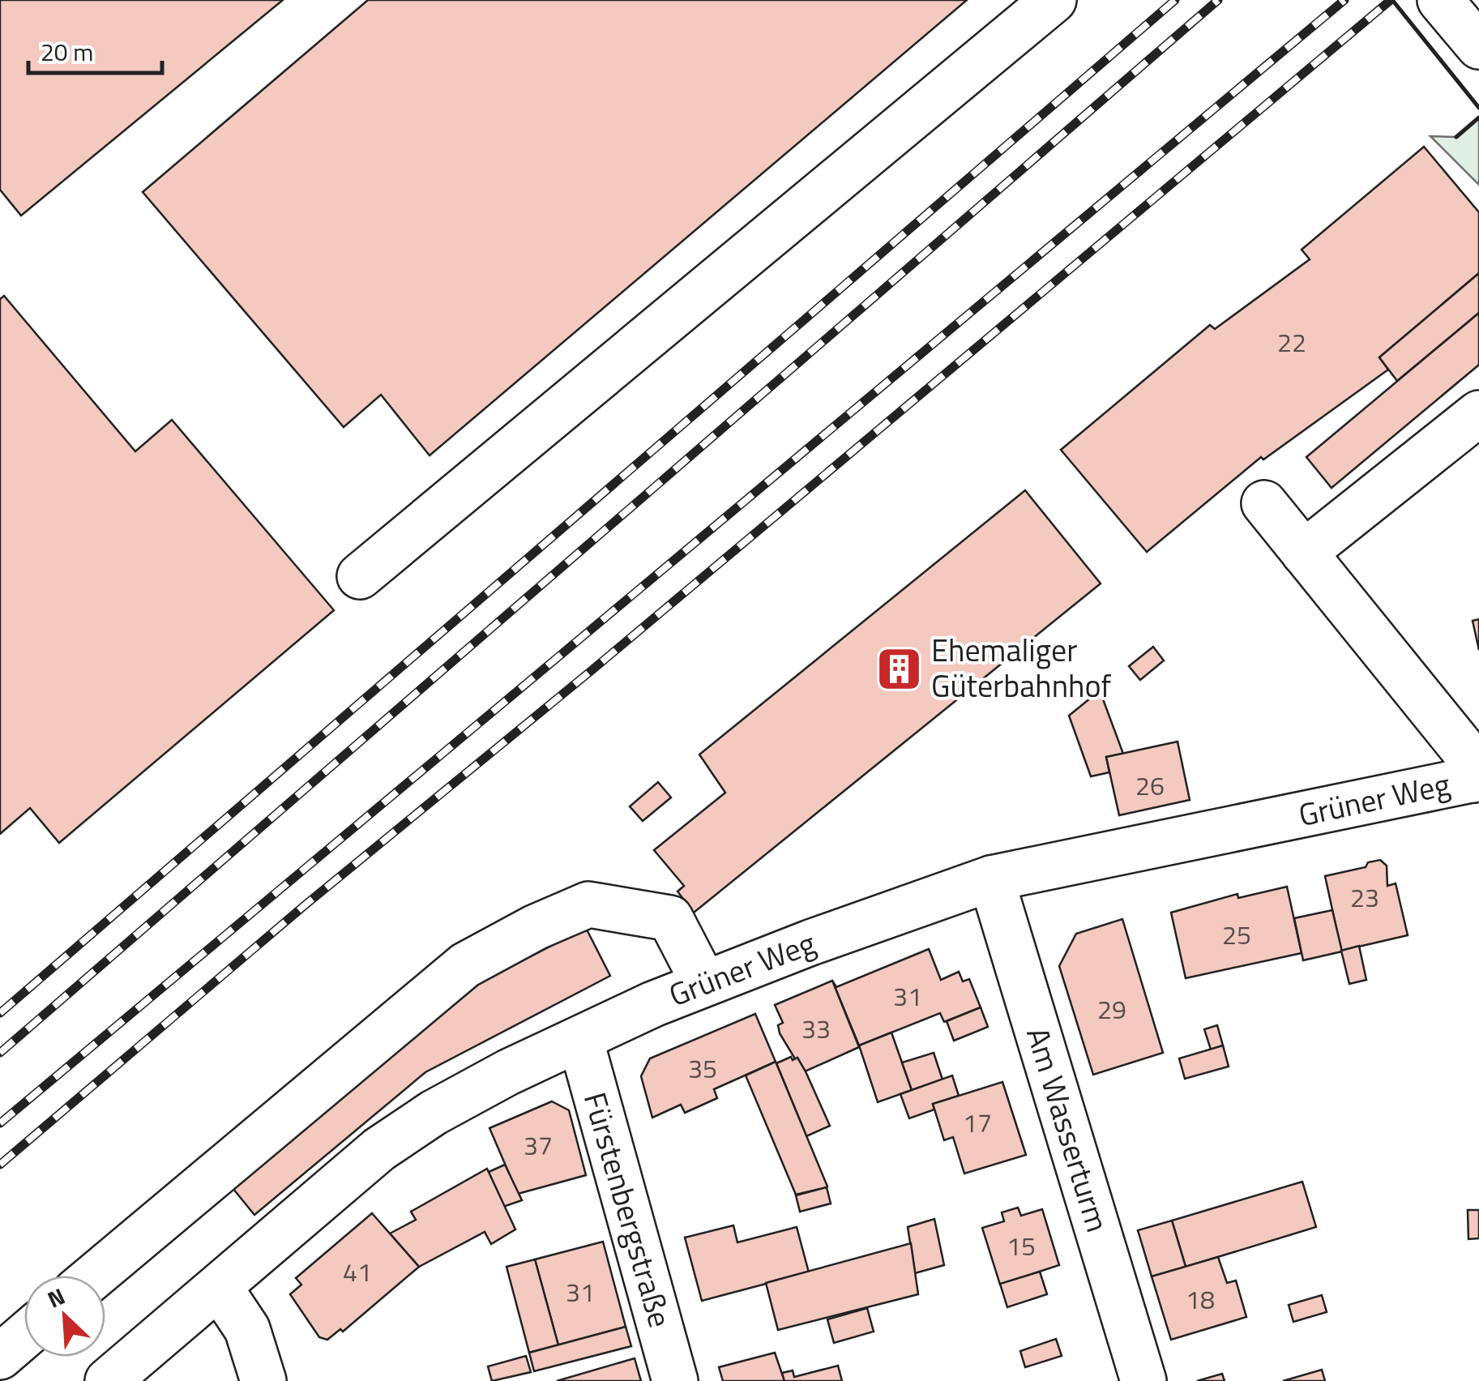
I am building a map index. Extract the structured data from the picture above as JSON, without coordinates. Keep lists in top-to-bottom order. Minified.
{"streets":{"street":["Grüner Weg","Am Wasserturm","Fürstenbergstraße"]},"crossings":[["Grüner Weg","Am Wasserturm"],["Grüner Weg","Fürstenbergstraße"]],"places":{"building":["Ehemaliger Güterbahnhof"]},"house_numbers":["22","26","23","25","31","29","33","35","17","37","15","41","31","18"],"scale_bar":"20 m","north":"top left"}
